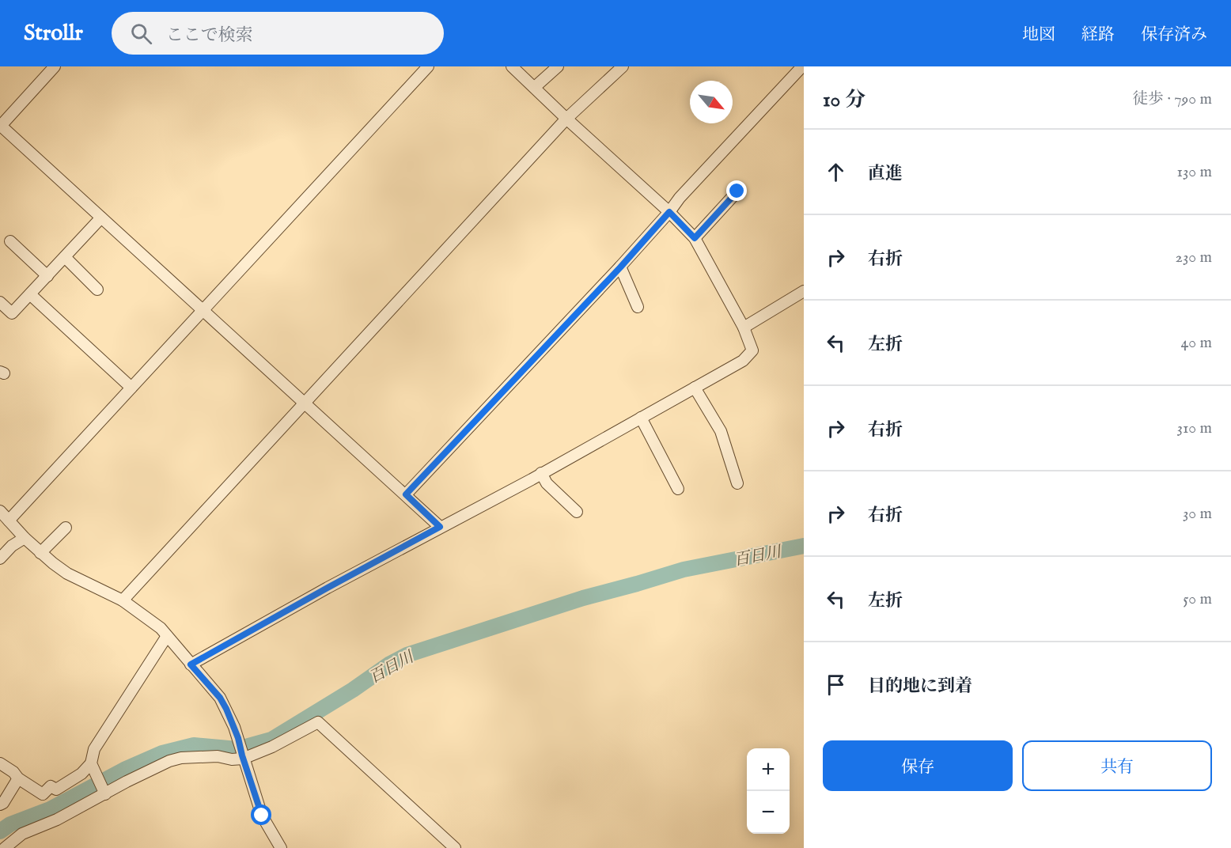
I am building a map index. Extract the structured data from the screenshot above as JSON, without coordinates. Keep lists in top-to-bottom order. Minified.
{"water":["百日川"],"north":"bottom right","page":{"header":"Strollr","search":"ここで検索","nav":["地図","経路","保存済み"],"heading":["10 分","徒歩 · 790 m"],"list":[["直進","130 m"],["右折","230 m"],["左折","40 m"],["右折","310 m"],["右折","30 m"],["左折","50 m"],"目的地に到着"],"buttons":["保存","共有"],"map_buttons":["+","−"]}}
